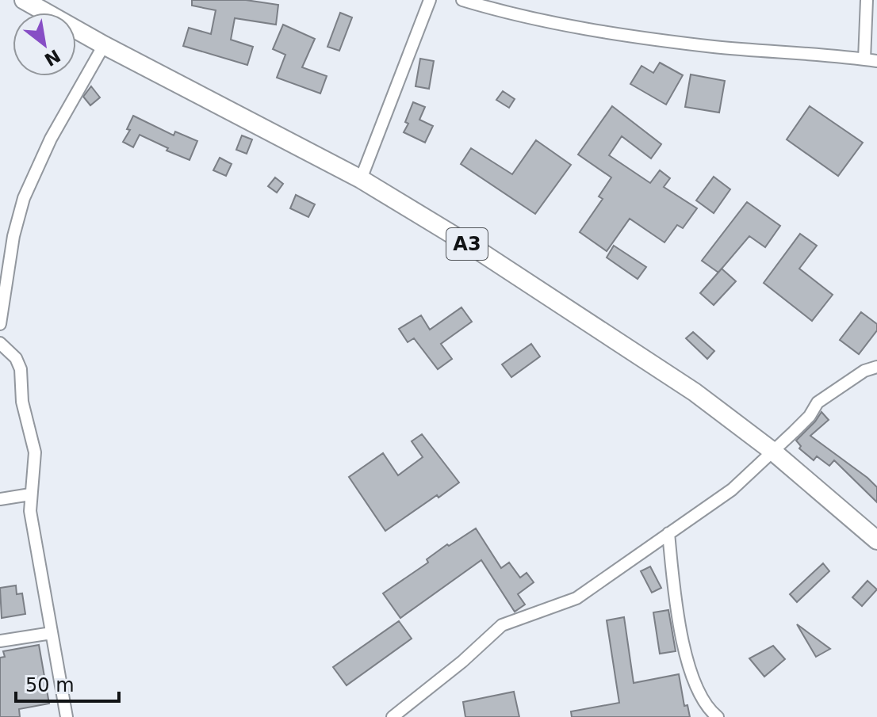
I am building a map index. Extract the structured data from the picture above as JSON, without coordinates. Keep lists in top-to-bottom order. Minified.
{"streets":{"highway":["A3"]},"scale_bar":"50 m","north":"bottom right"}
